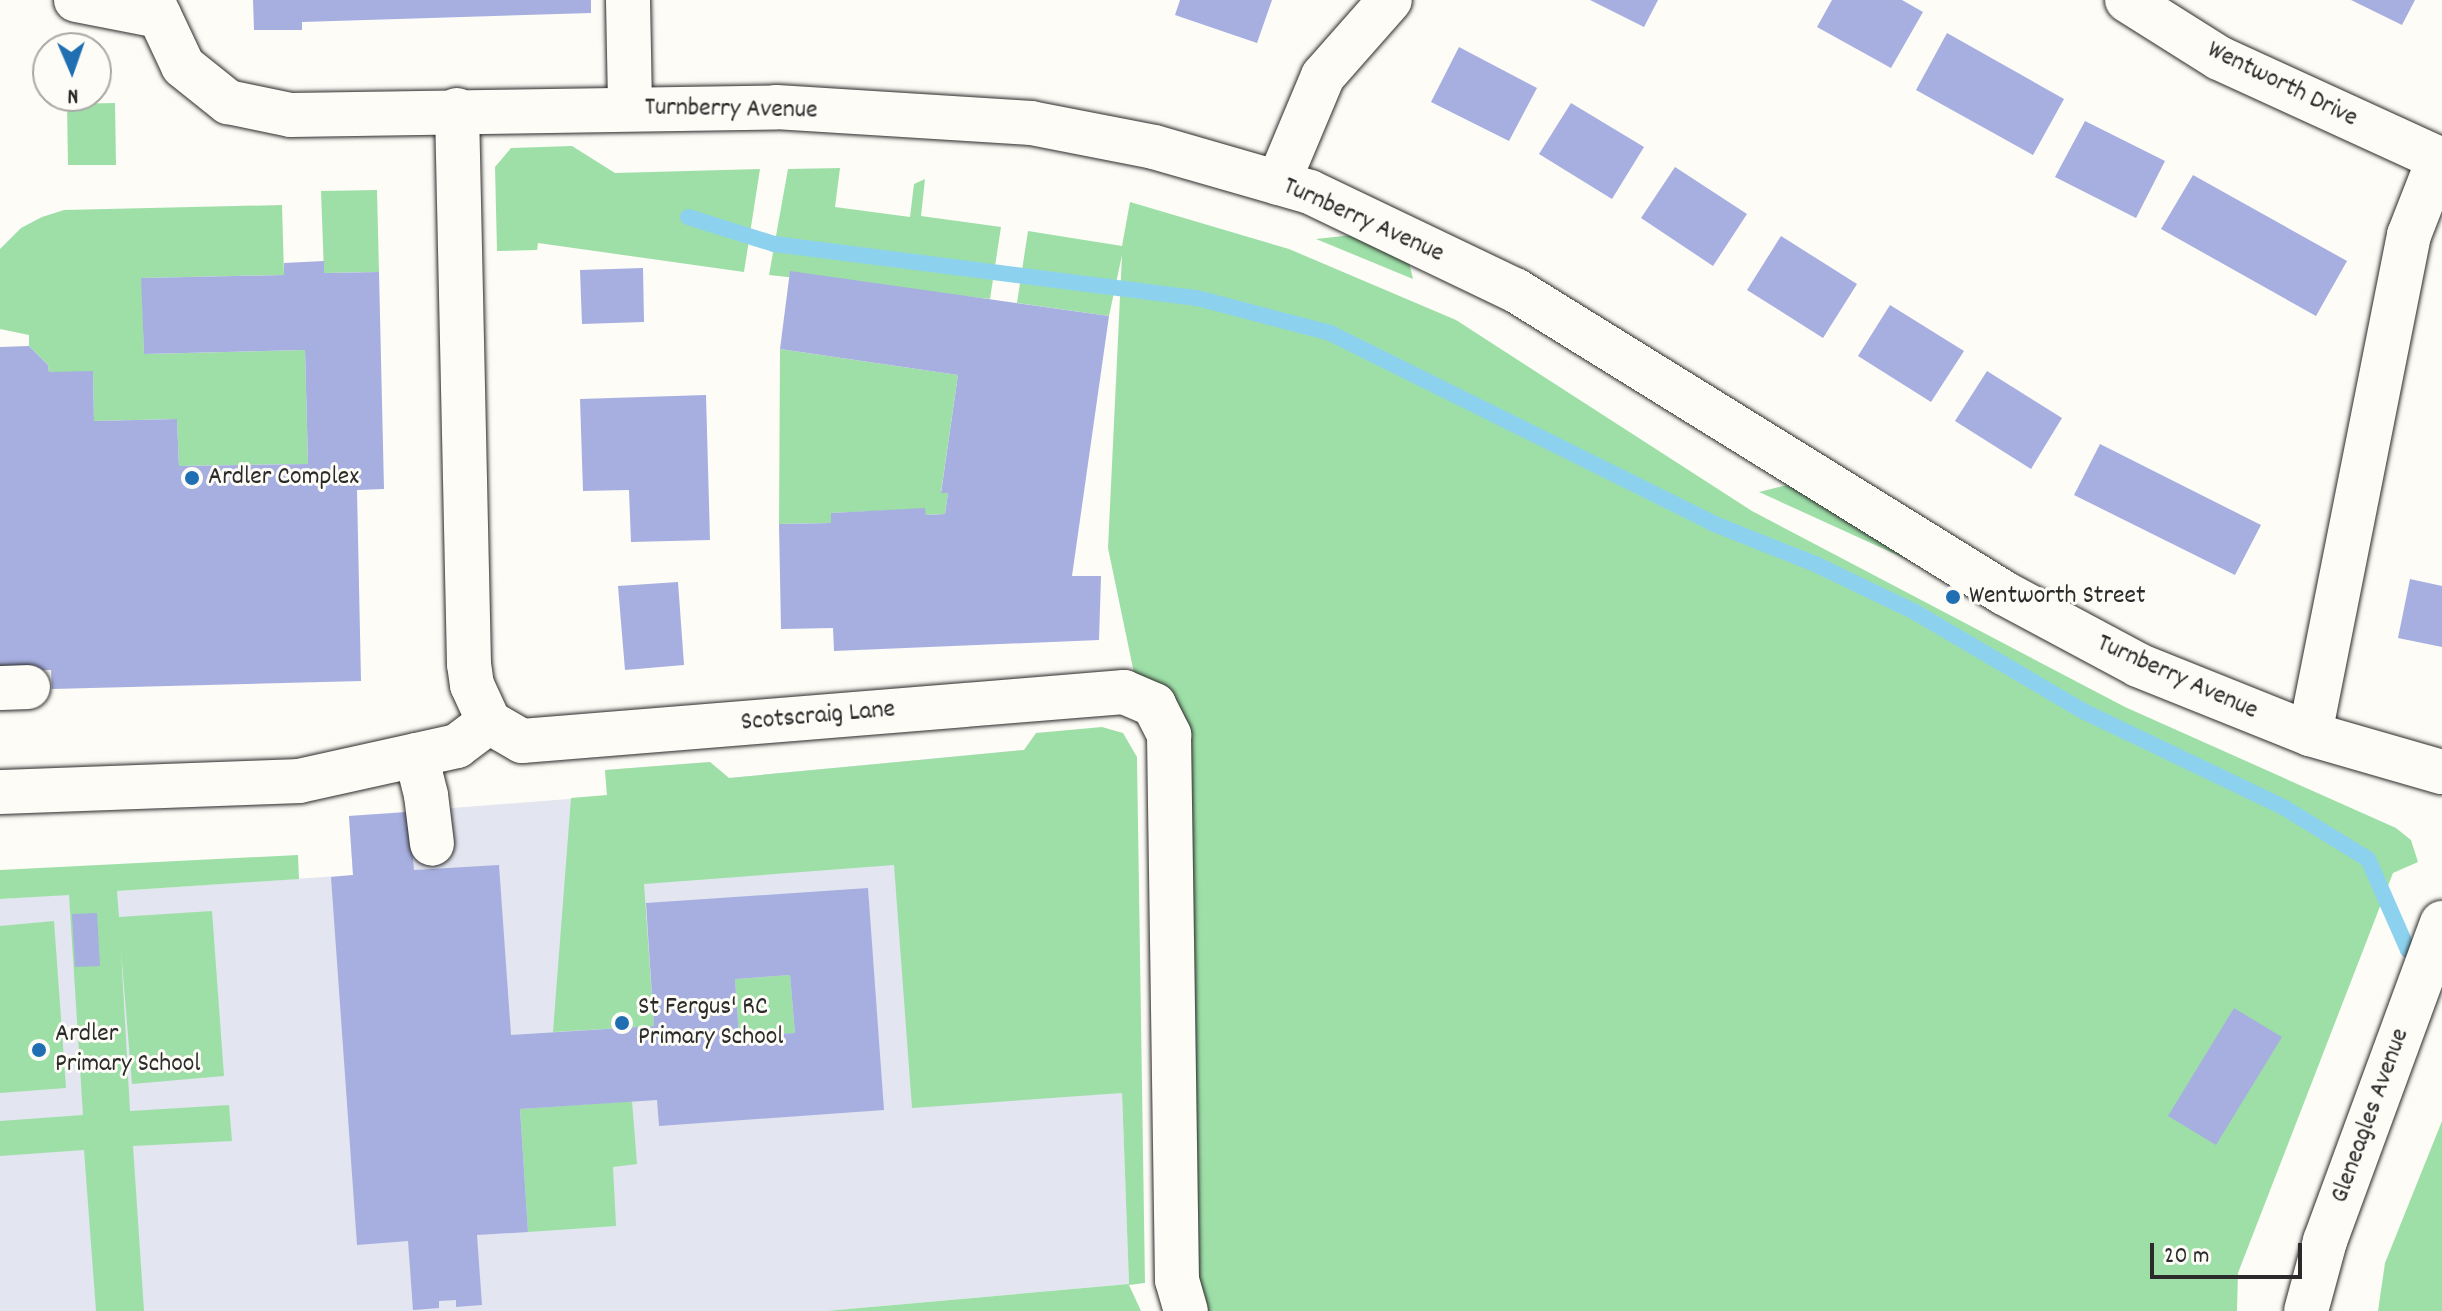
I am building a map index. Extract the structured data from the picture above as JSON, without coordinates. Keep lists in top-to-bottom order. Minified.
{"streets":{"street":["Wentworth Drive","Turnberry Avenue","Scotscraig Lane","Gleneagles Avenue"]},"places":["Ardler Complex","Wentworth Street","St Fergus' RC Primary School","Ardler Primary School"],"scale_bar":"20 m","north":"bottom"}
